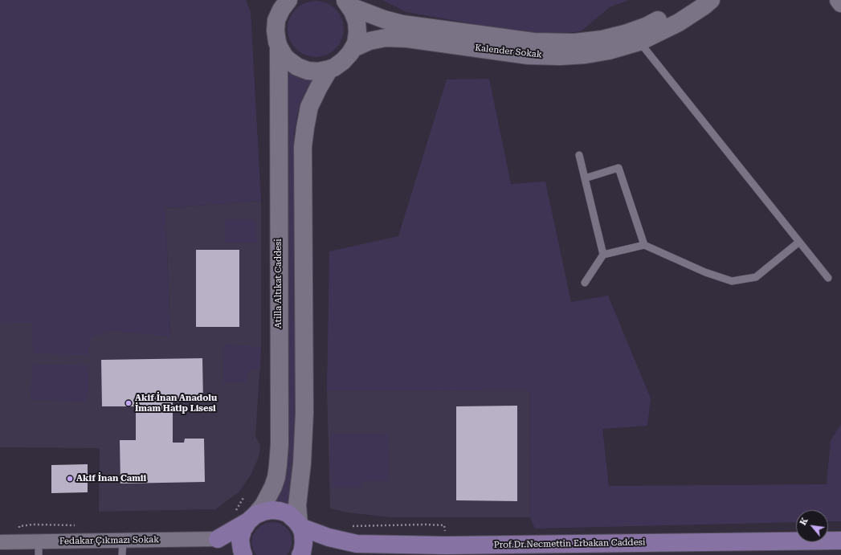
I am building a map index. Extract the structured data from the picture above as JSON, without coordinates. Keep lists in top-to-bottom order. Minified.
{"streets":{"main road":["Prof.Dr.Necmettin Erbakan Caddesi"],"street":["Kalender Sokak","Atilla Altıkat Caddesi","Fedakar Çıkmazı Sokak"]},"places":["Akif İnan Anadolu İmam Hatip Lisesi","Akif İnan Camii"],"north":"top left"}
